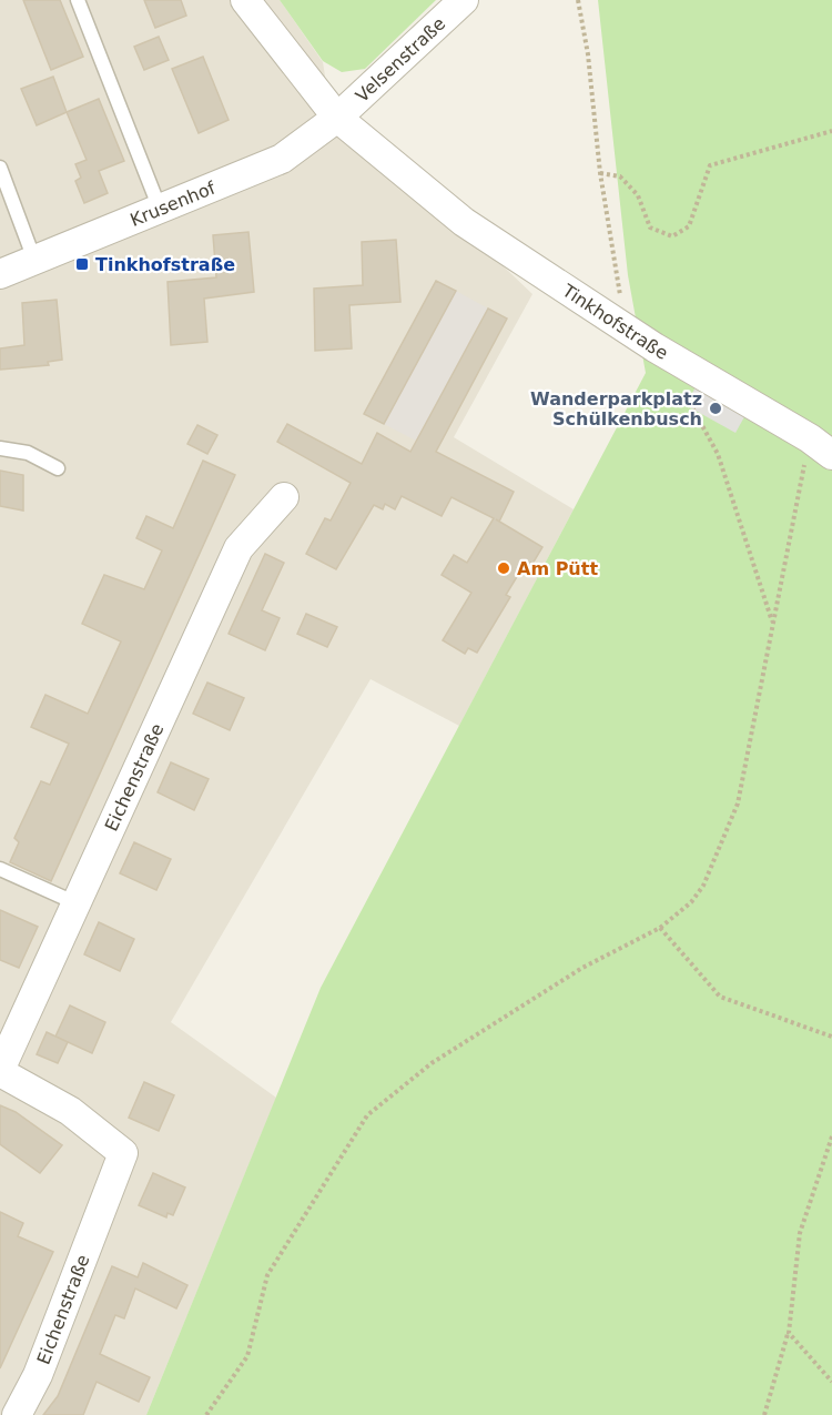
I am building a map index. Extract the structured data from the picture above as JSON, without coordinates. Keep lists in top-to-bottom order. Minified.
{"streets":{"street":["Velsenstraße","Krusenhof","Tinkhofstraße","Eichenstraße"]},"crossings":[["Velsenstraße","Krusenhof"],["Velsenstraße","Tinkhofstraße"],["Krusenhof","Tinkhofstraße"]],"places":{"transit":["Tinkhofstraße"],"other":["Wanderparkplatz Schülkenbusch","Am Pütt"]}}
